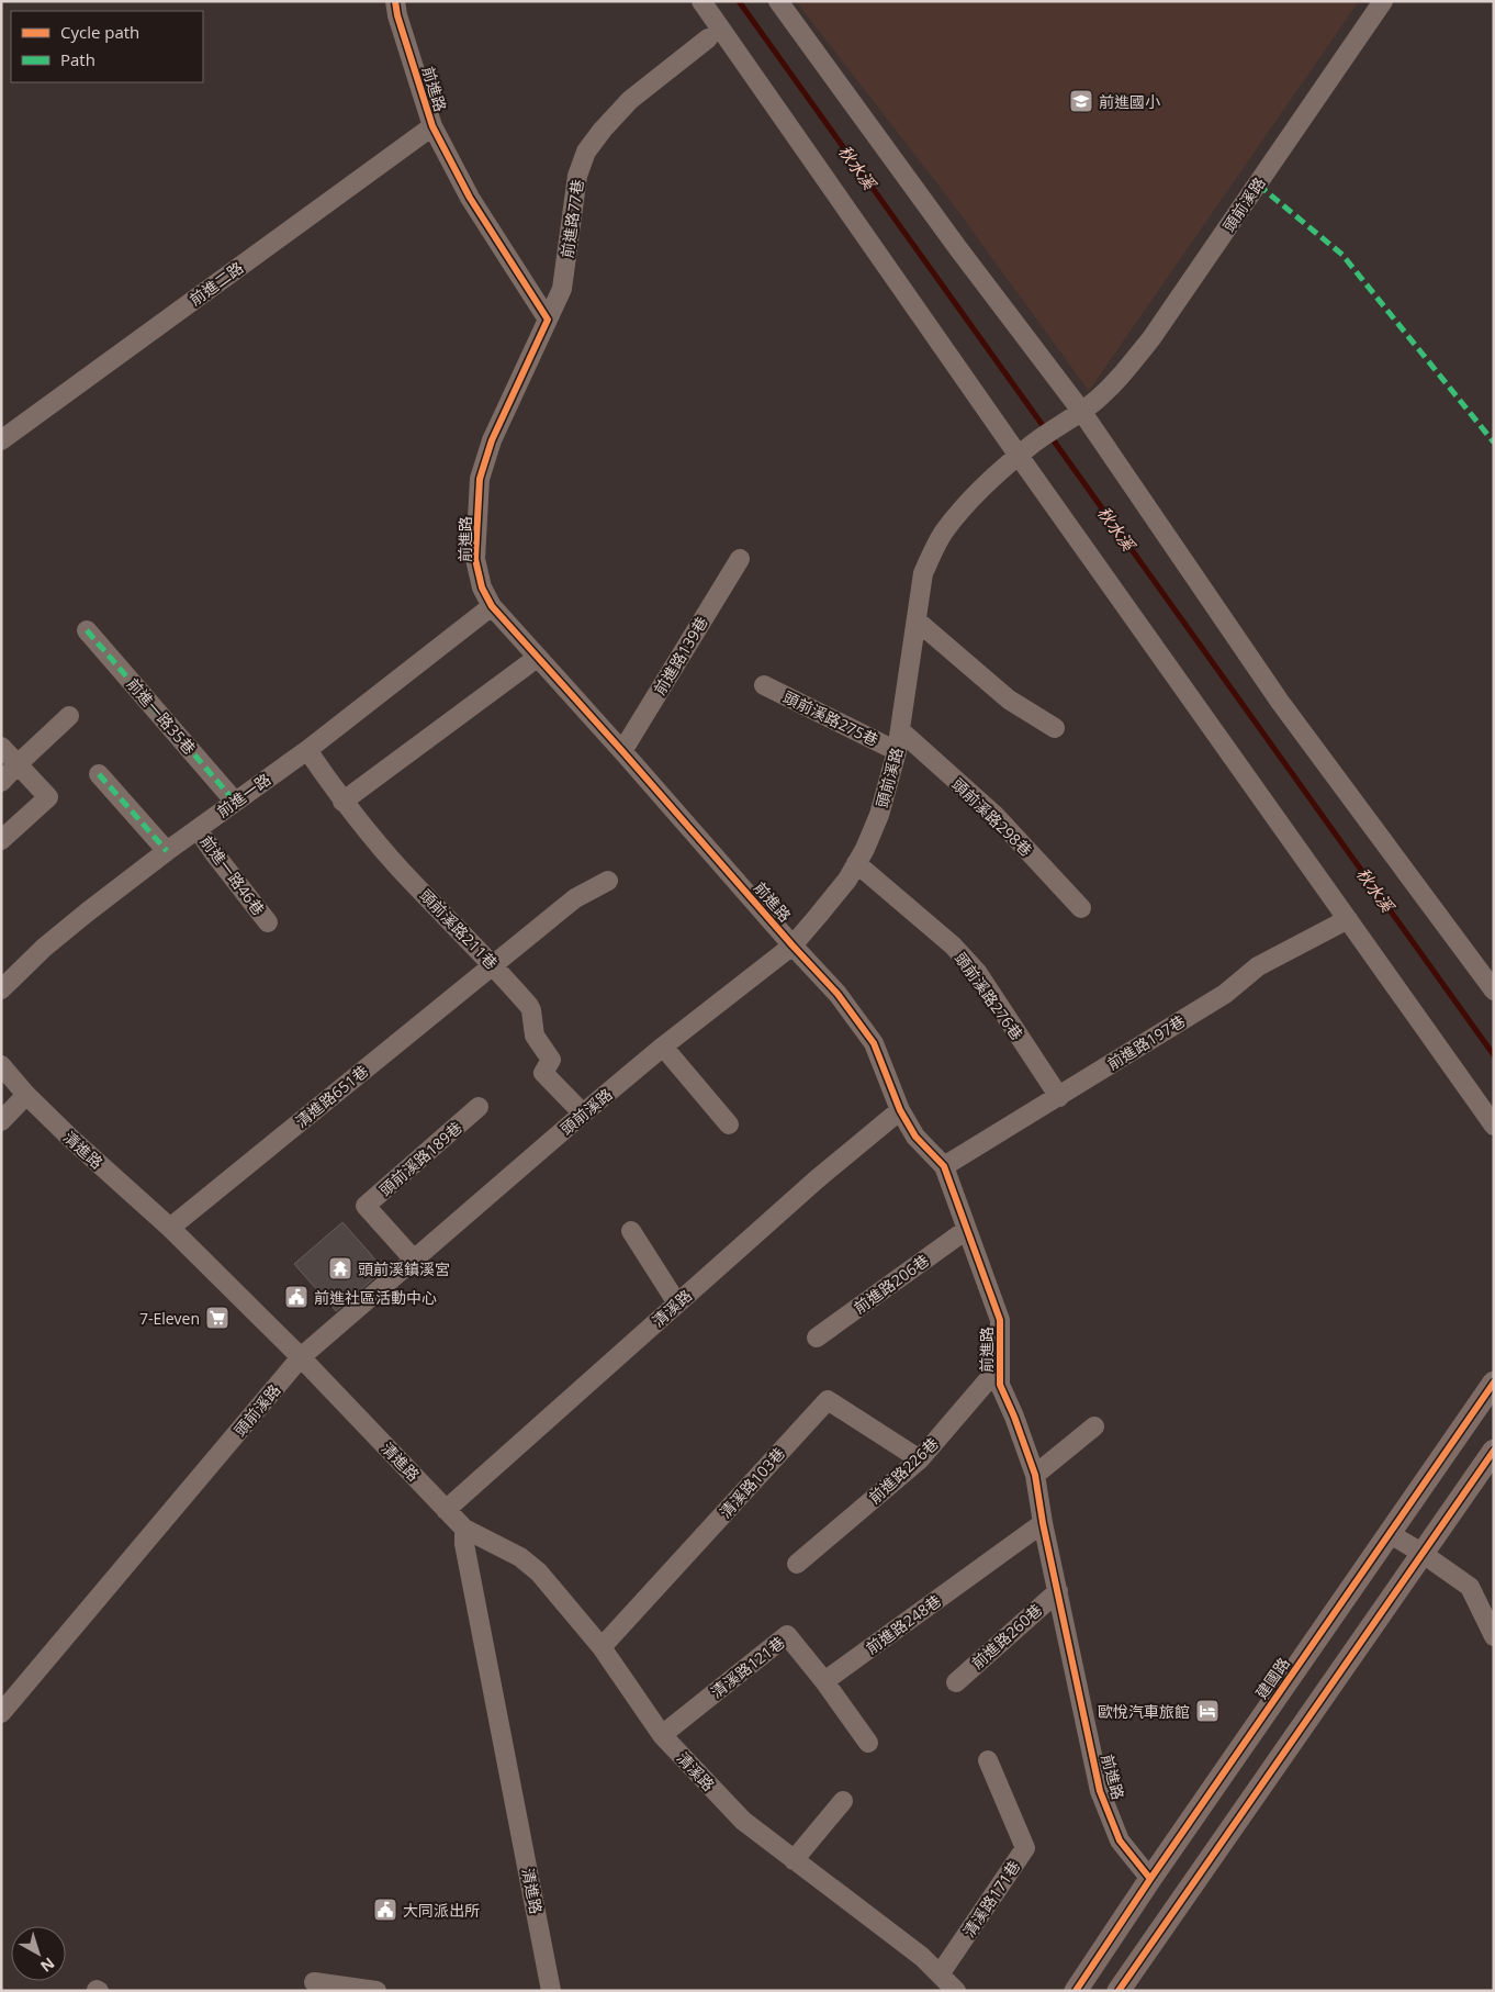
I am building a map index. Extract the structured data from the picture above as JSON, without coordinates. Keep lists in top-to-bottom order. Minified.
{"streets":{"main road":["建國路"],"street":["前進路","頭前溪路","前進路77巷","前進二路","前進路139巷","前進一路35巷","頭前溪路275巷","前進一路","頭前溪路298巷","前進一路46巷","頭前溪路211巷","頭前溪路276巷","前進路197巷","清進路651巷","清進路","頭前溪路189巷","前進路206巷","清溪路","前進路226巷","清溪路103巷","前進路248巷","前進路260巷","清溪路121巷","清溪路171巷"]},"crossings":[["前進路","頭前溪路"],["前進路","前進路77巷"],["前進路","前進二路"],["前進路","前進路139巷"],["前進路","前進一路"],["前進路","前進路197巷"],["前進路","前進路206巷"],["前進路","清溪路"],["前進路","前進路226巷"],["前進路","前進路248巷"],["前進路","前進路260巷"],["前進路","建國路"],["頭前溪路","頭前溪路275巷"],["頭前溪路","頭前溪路298巷"],["頭前溪路","頭前溪路211巷"],["頭前溪路","頭前溪路276巷"],["頭前溪路","清進路"],["頭前溪路","頭前溪路189巷"],["前進一路35巷","前進一路"],["前進一路","前進一路46巷"],["前進一路","頭前溪路211巷"],["頭前溪路211巷","清進路651巷"],["頭前溪路276巷","前進路197巷"],["清進路651巷","清進路"],["清進路","清溪路"],["清溪路","清溪路103巷"],["清溪路","清溪路121巷"],["清溪路","清溪路171巷"],["前進路226巷","清溪路103巷"],["前進路248巷","清溪路121巷"]],"water":["秋水溪"],"places":{"school or university":["前進國小"],"temple":["頭前溪鎮溪宮"],"public building":["前進社區活動中心","大同派出所"],"supermarket":["7-Eleven"],"hotel":["歐悅汽車旅館"]},"legend":["Cycle path","Path"],"north":"bottom right"}
